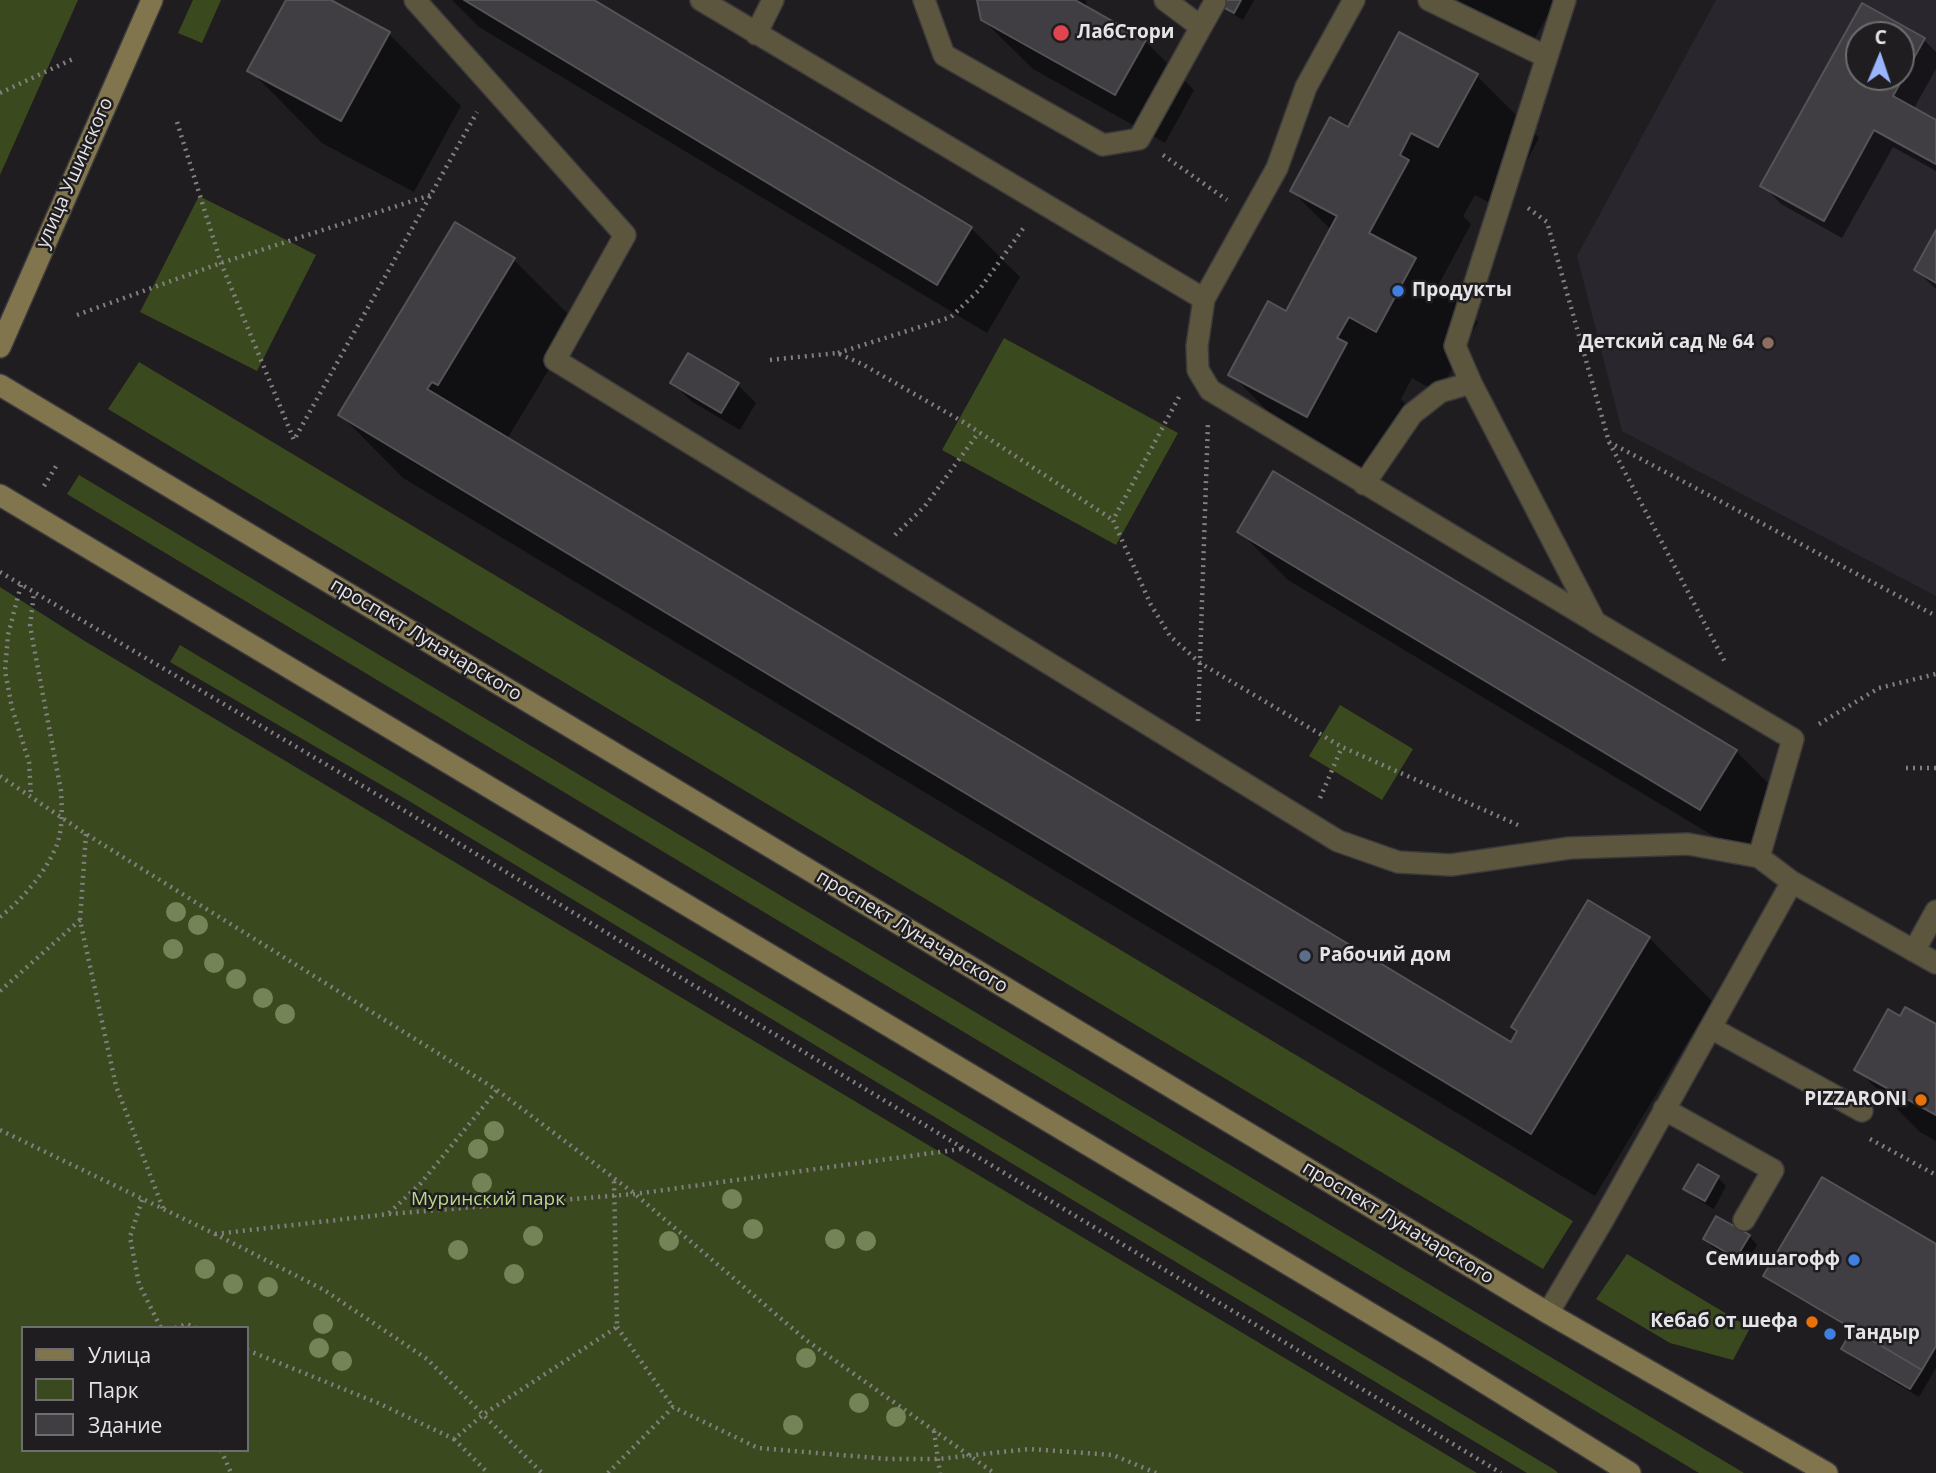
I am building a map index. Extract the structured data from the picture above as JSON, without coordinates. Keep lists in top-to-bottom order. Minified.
{"streets":{"main road":["улица Ушинского","проспект Луначарского"]},"parks":["Муринский парк"],"places":["ЛабСтори","Продукты","Детский сад № 64","Рабочий дом","PIZZARONI","Семишагофф","Кебаб от шефа","Тандыр"],"legend":["Улица","Парк","Здание"],"north":"top"}
